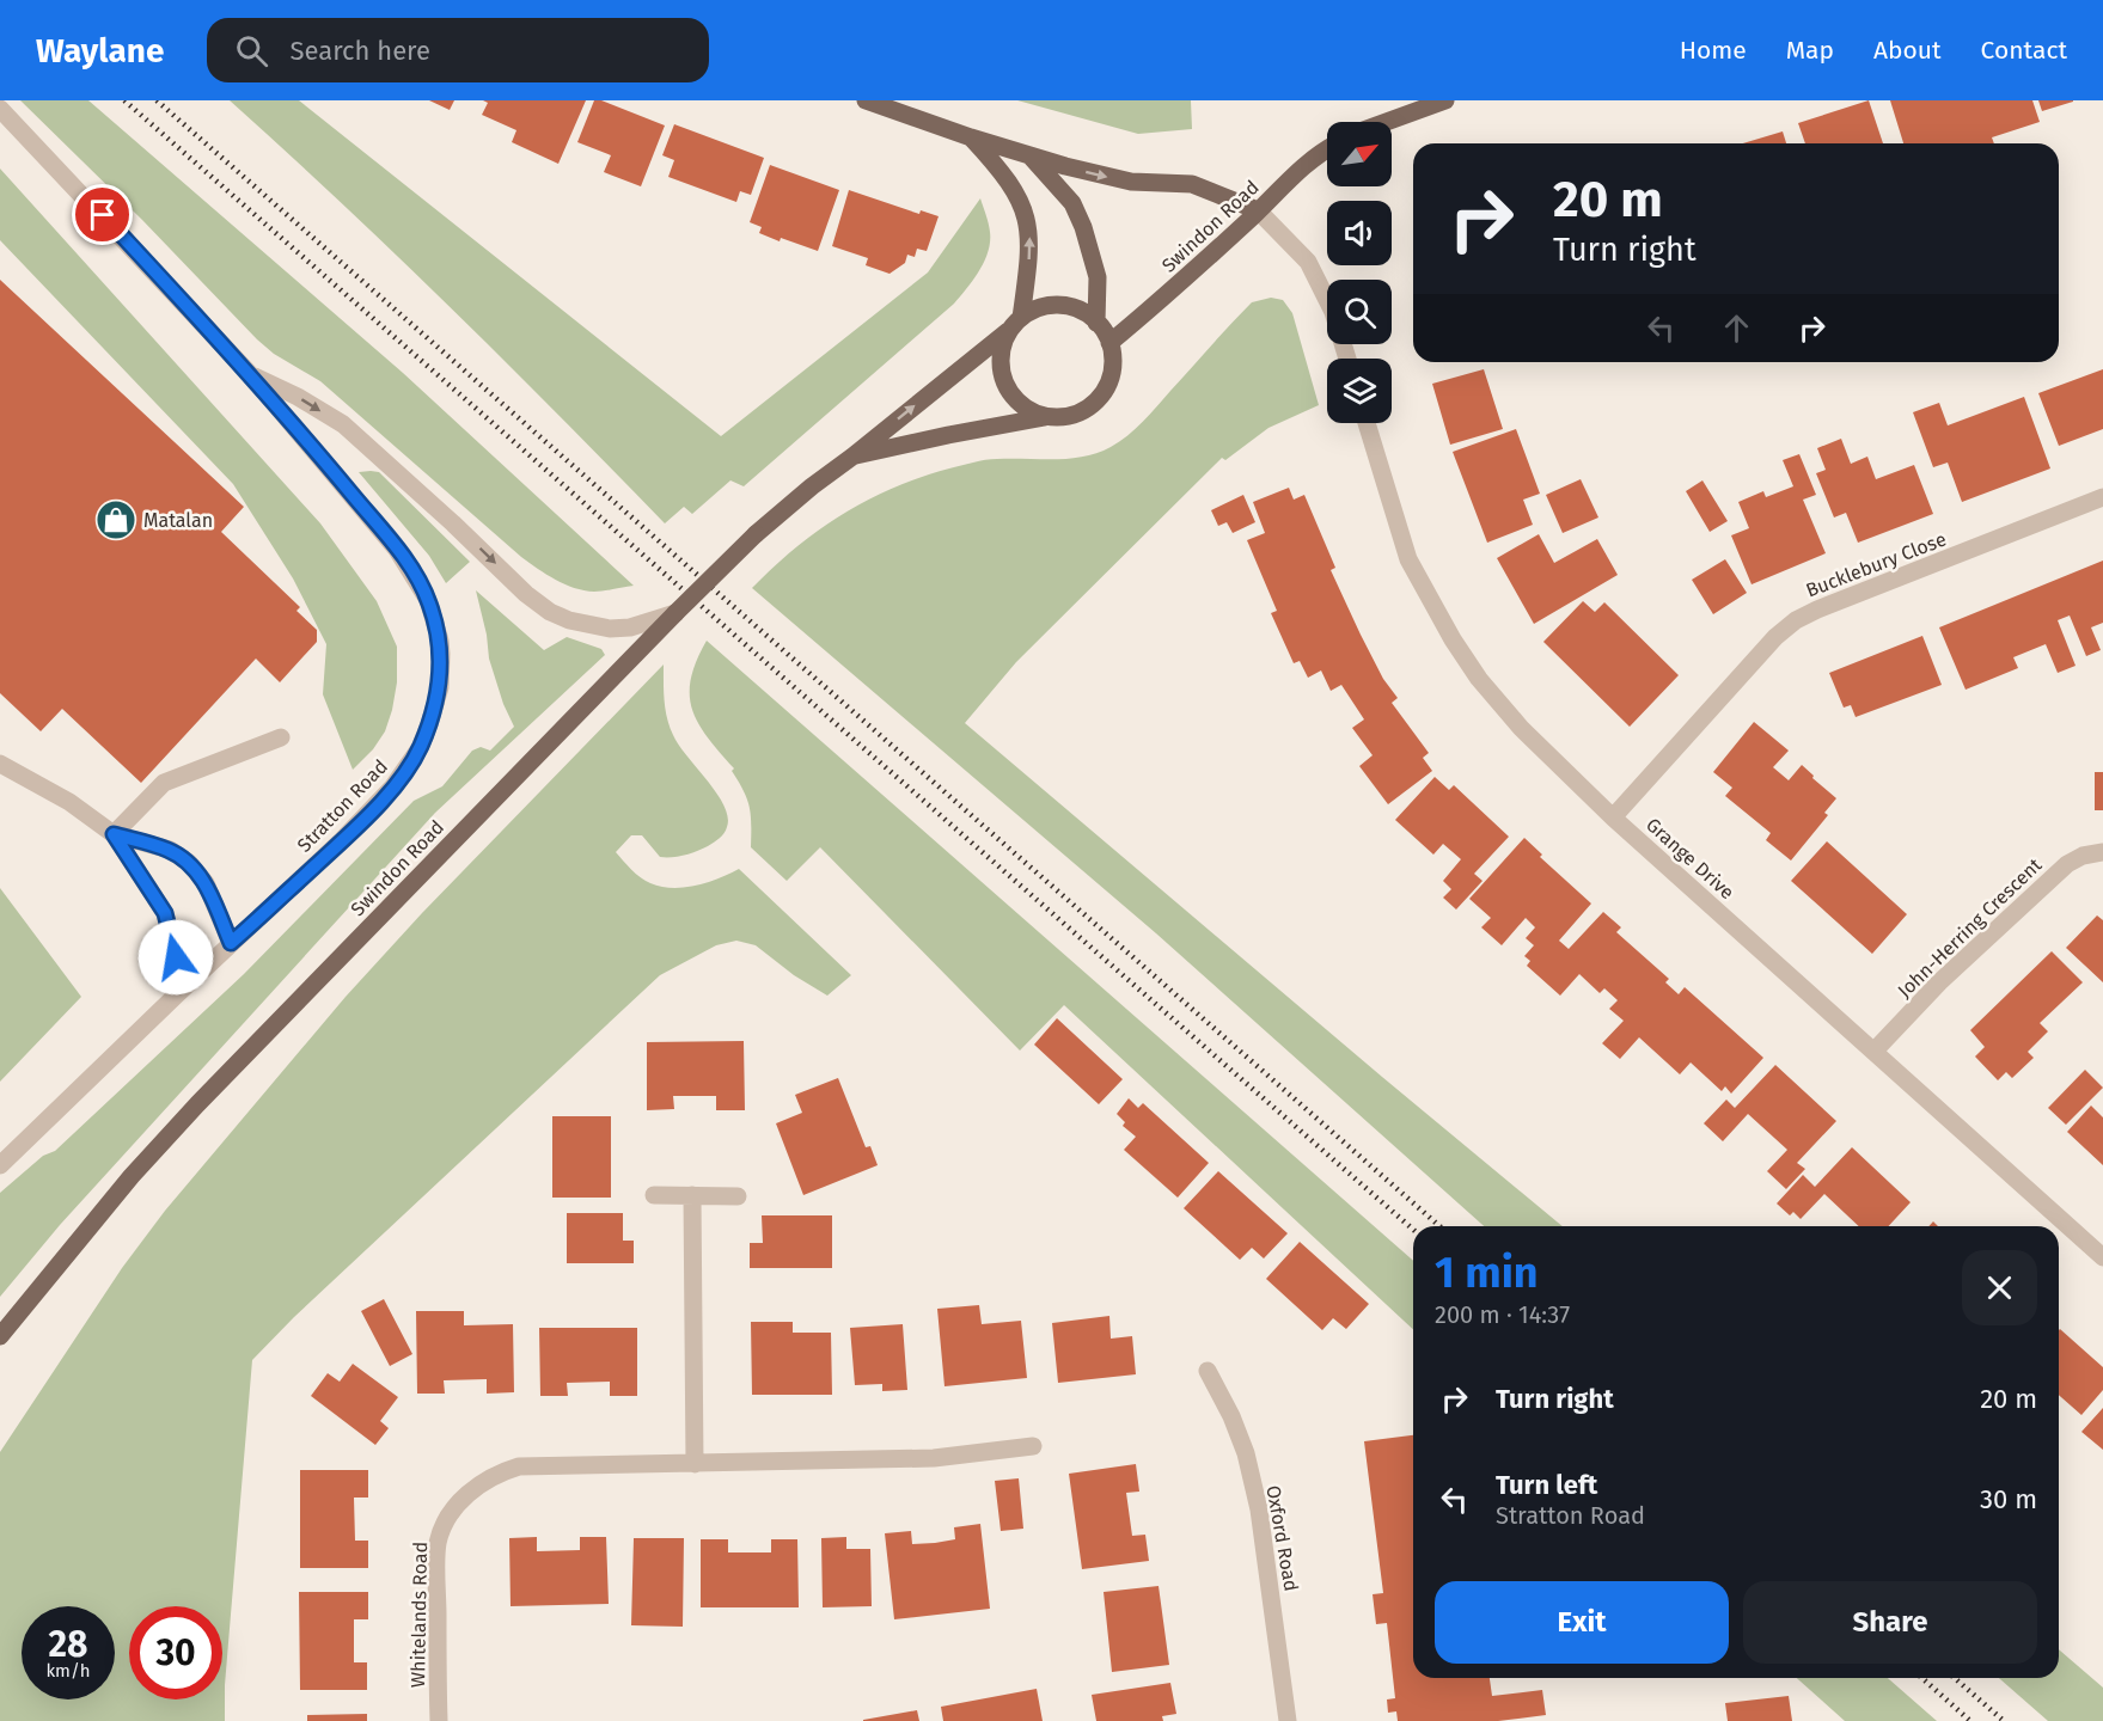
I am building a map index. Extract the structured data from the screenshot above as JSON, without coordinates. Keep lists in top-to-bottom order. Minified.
{"streets":{"main road":["Swindon Road"],"street":["Bucklebury Close","Stratton Road","Grange Drive","John-Herring Crescent","Oxford Road","Whitelands Road"]},"crossings":[["Swindon Road","Stratton Road"],["Bucklebury Close","Grange Drive"],["Grange Drive","John-Herring Crescent"]],"places":{"shop":["Matalan"]},"north":"top right","page":{"header":"Waylane","search":"Search here","nav":["Home","Map","About","Contact"],"turn":["20 m","Turn right"],"heading":["1 min","200 m · 14:37"],"list":[{"name":"Turn right","value":"20 m"},{"name":"Turn left","note":"Stratton Road","value":"30 m"}],"buttons":["Exit","Share"],"speed":"28 km/h","limit":"30"}}
